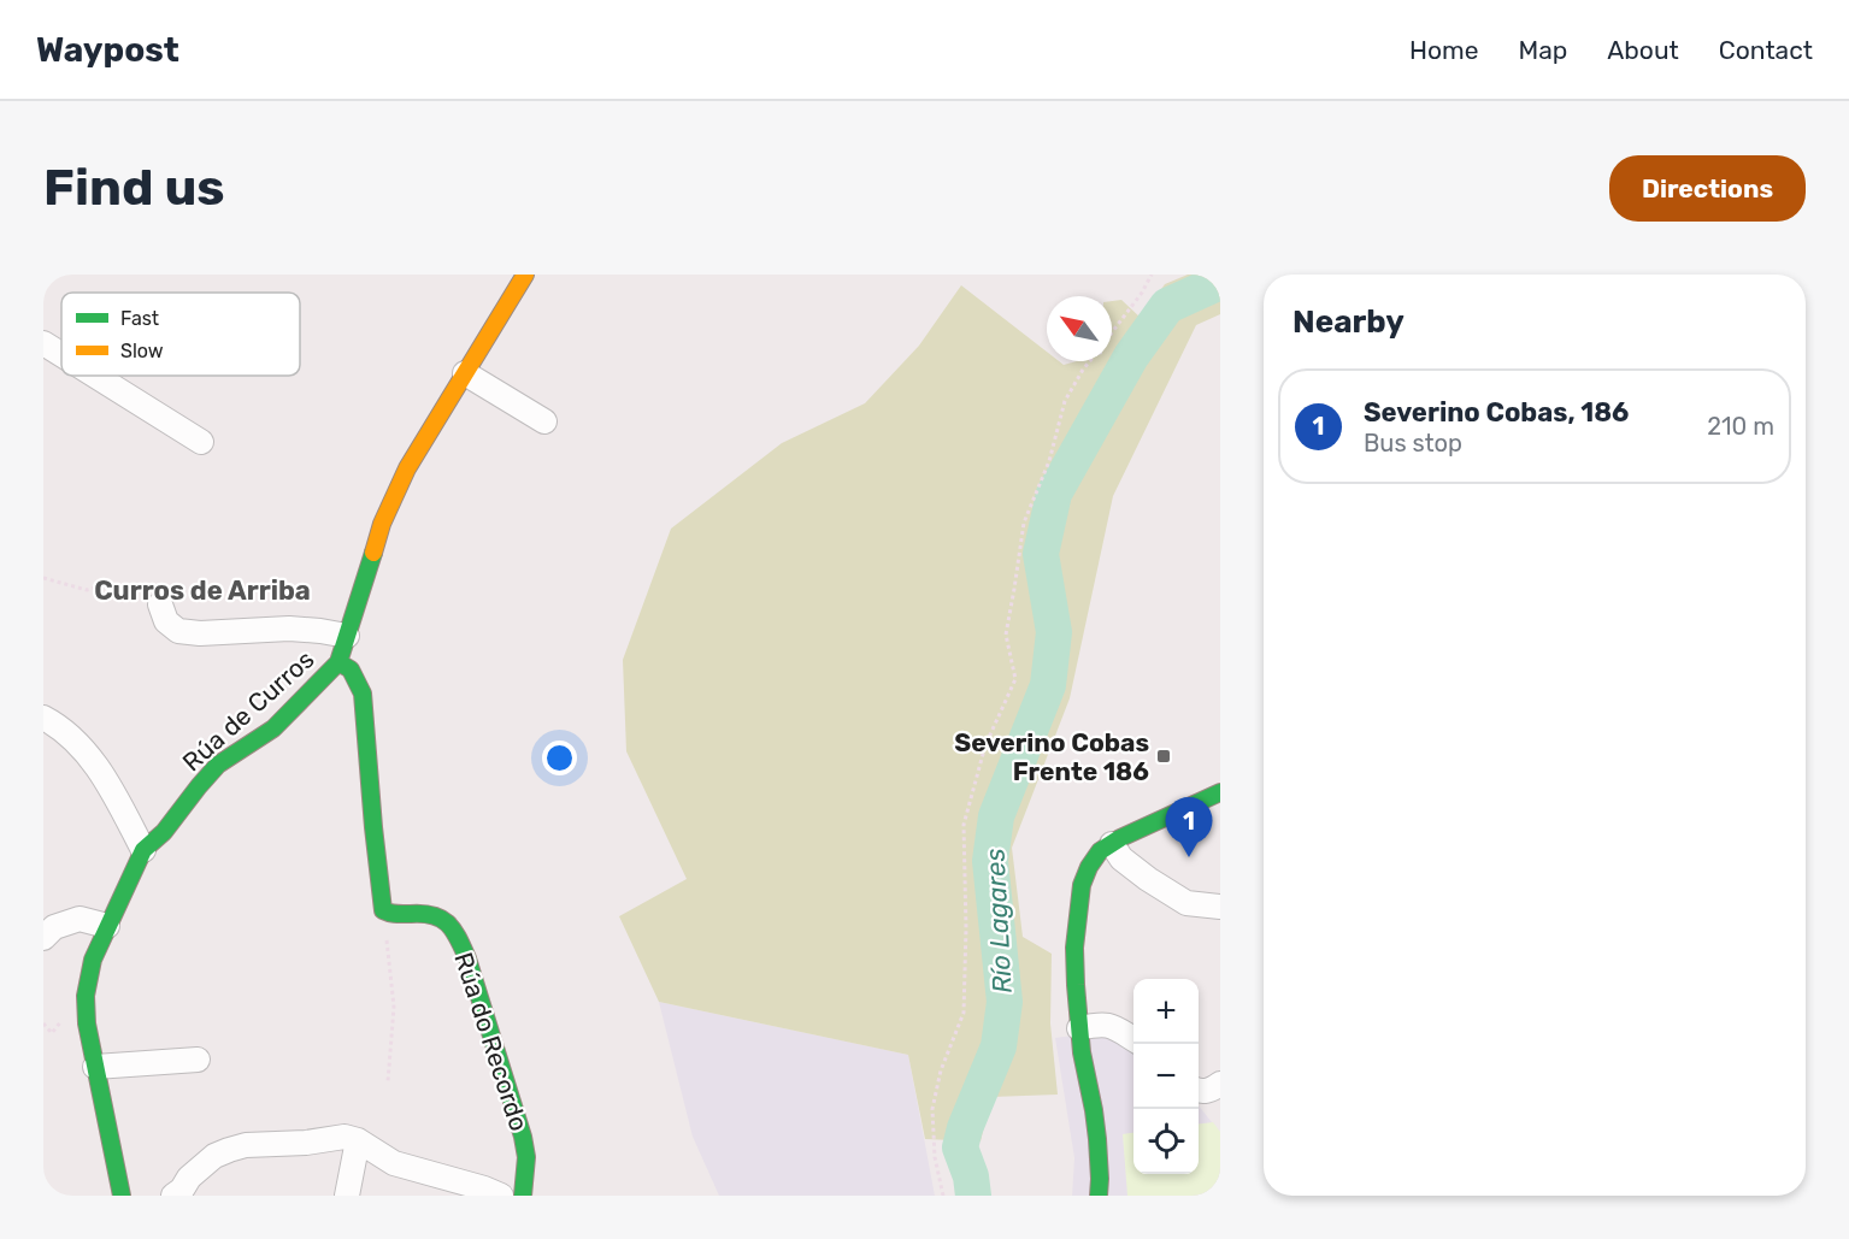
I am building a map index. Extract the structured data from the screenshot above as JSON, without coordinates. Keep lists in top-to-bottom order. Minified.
{"streets":{"street":["Rúa de Curros","Rúa do Recordo"]},"crossings":[["Rúa de Curros","Rúa do Recordo"]],"districts":["Curros de Arriba"],"water":["Río Lagares"],"places":{"transit":["Severino Cobas Frente 186"]},"legend":["Fast","Slow"],"north":"top left","page":{"header":"Waypost","nav":["Home","Map","About","Contact"],"buttons":"Directions","title":"Find us","heading":"Nearby","list":[{"mark":"1","name":"Severino Cobas, 186","note":"Bus stop","value":"210 m"}],"pins":"1","map_buttons":["+","−"]}}
